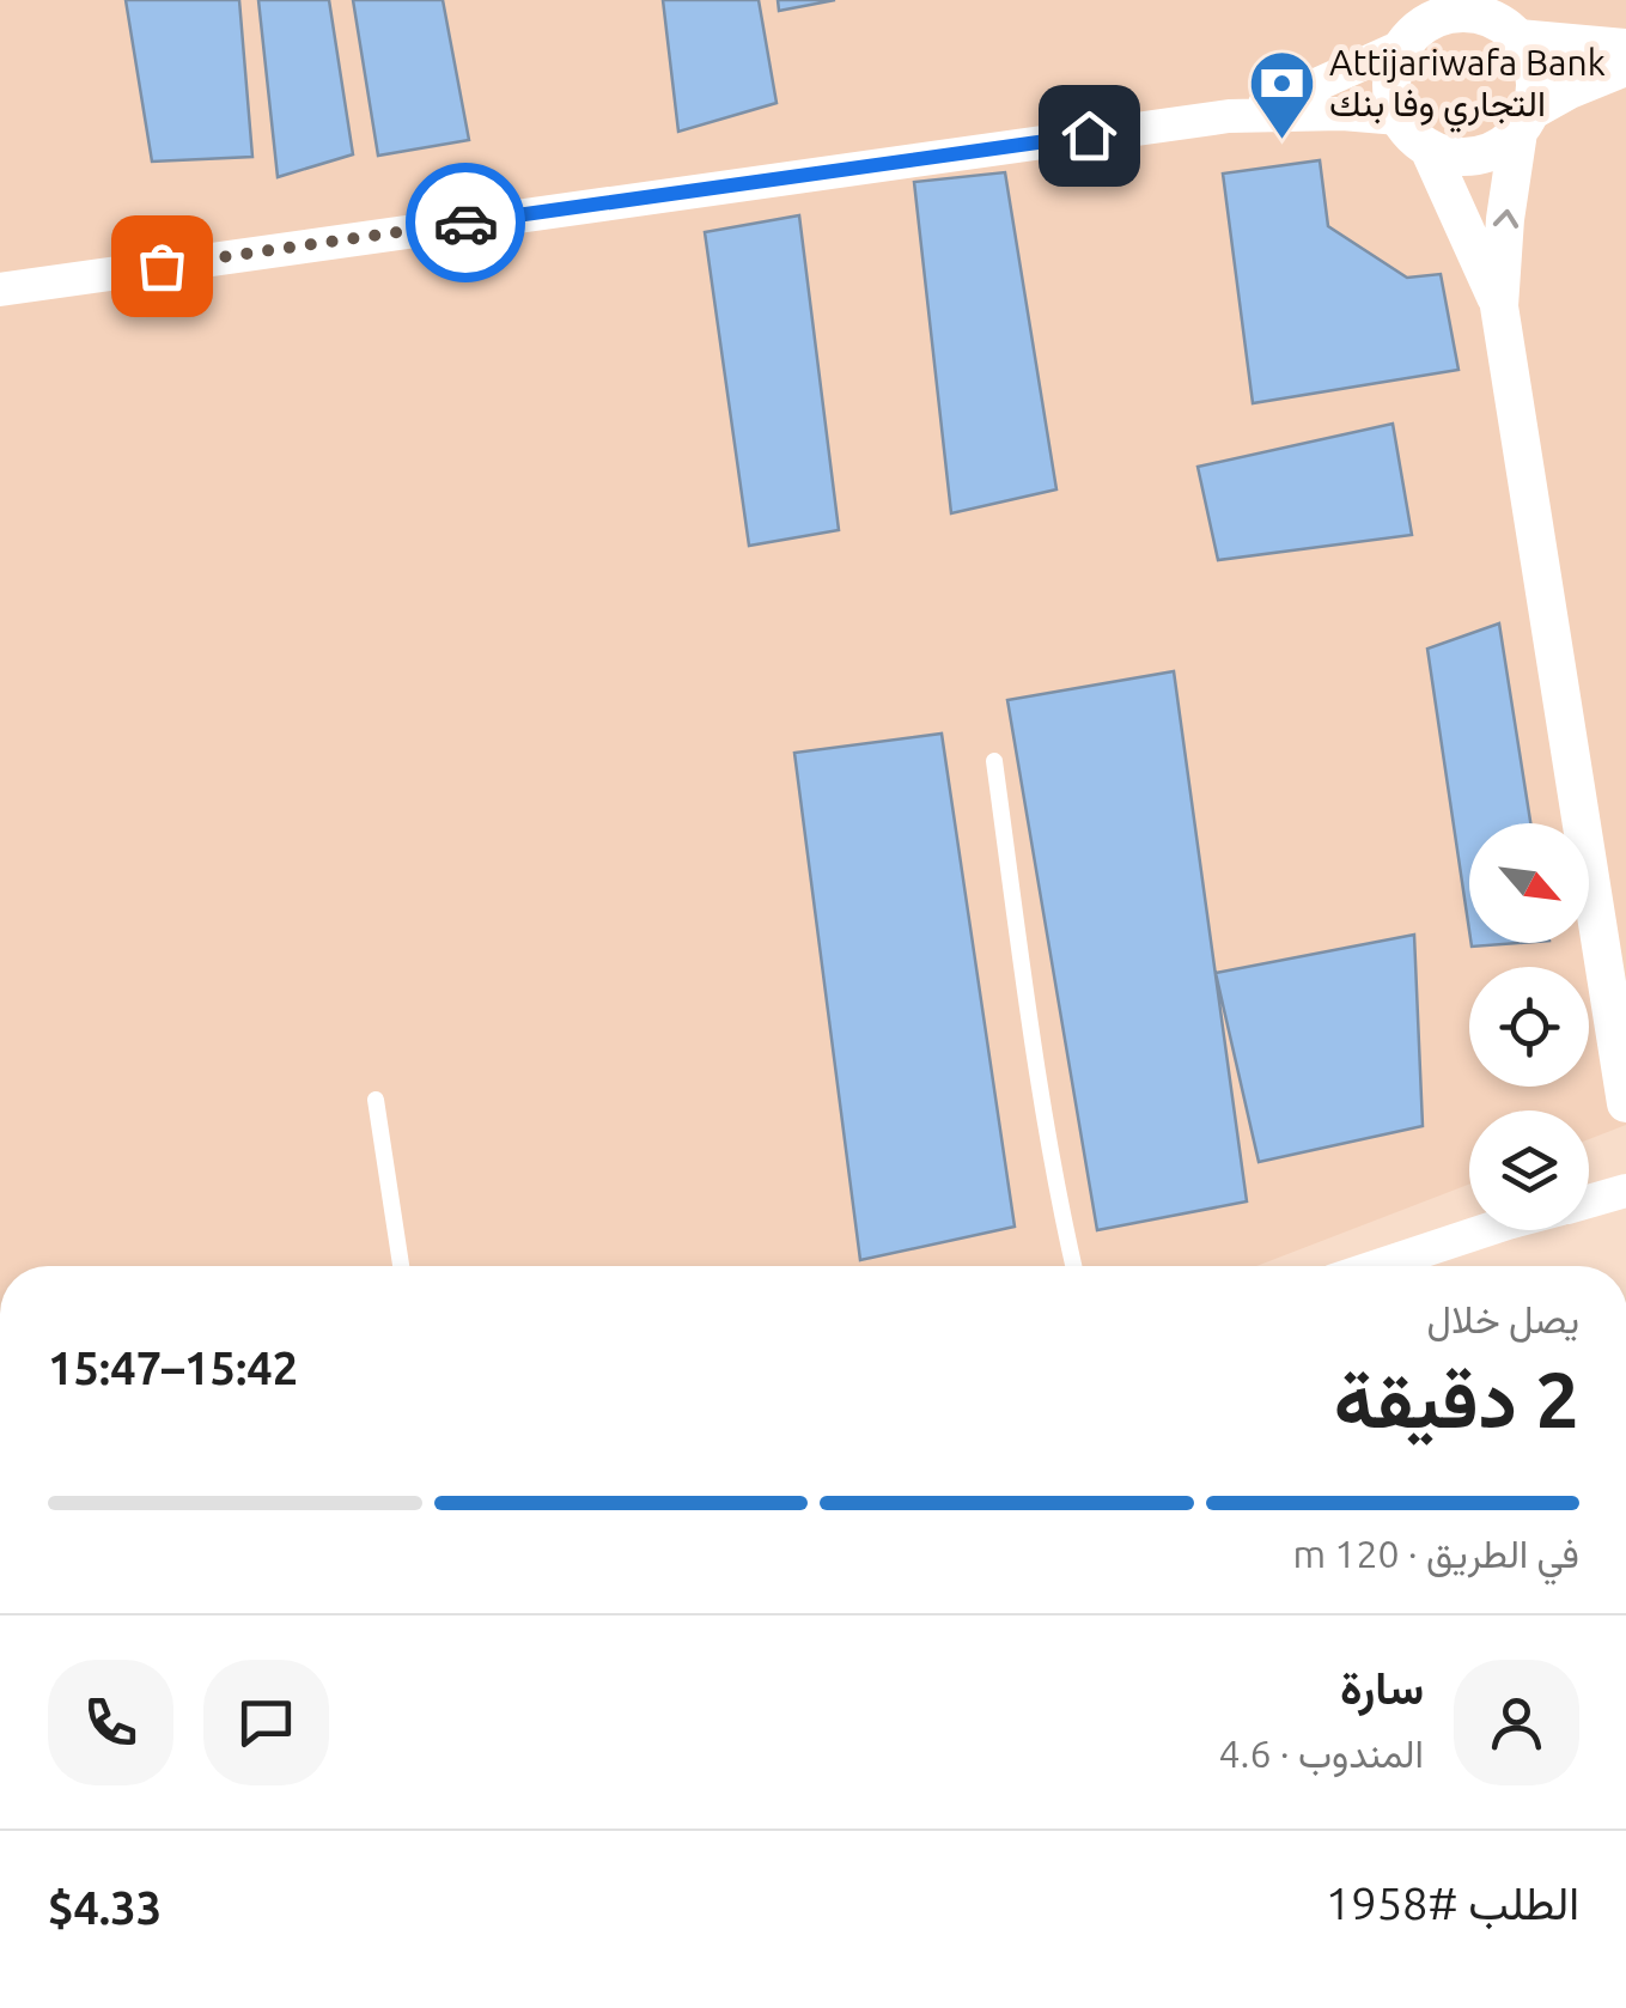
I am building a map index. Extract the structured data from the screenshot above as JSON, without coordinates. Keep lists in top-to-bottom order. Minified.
{"places":{"bank":["Attijariwafa Bank التجاري وفا بنك"]},"north":"bottom right","page":{"heading":["2 دقيقة","يصل خلال","15:42–15:47"],"panel":["سارة","المندوب · 4.6","الطلب #1958","$4.33"],"bar":"في الطريق · 120 m"}}
